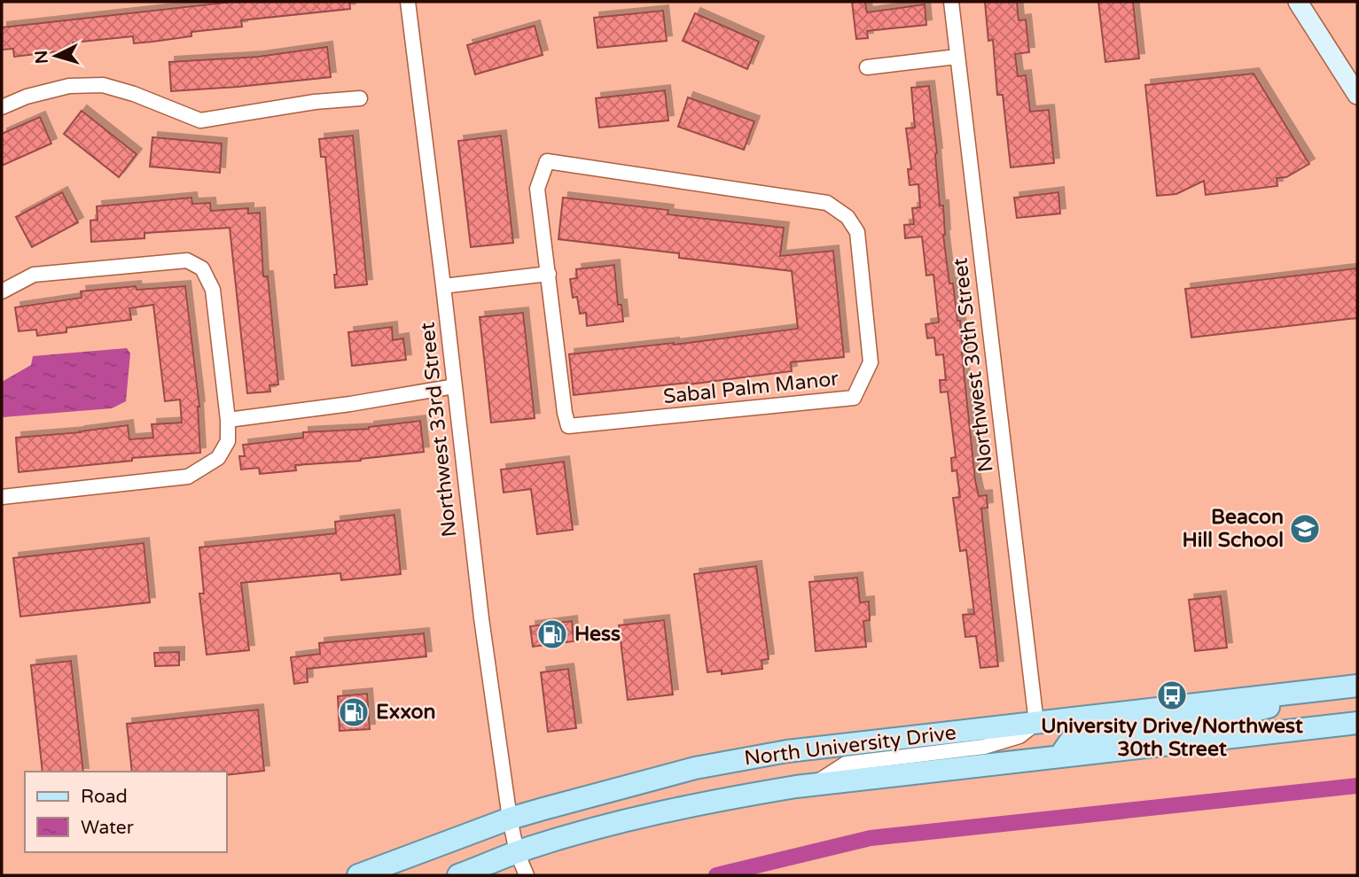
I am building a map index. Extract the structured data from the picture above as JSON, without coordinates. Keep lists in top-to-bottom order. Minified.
{"streets":{"main road":["North University Drive"],"street":["Northwest 30th Street","Sabal Palm Manor","Northwest 33rd Street"]},"crossings":[["Northwest 30th Street","North University Drive"],["Northwest 33rd Street","North University Drive"]],"places":{"school or university":["Beacon Hill School"],"fuel station":["Hess","Exxon"],"bus stop":["University Drive/Northwest 30th Street"]},"legend":["Road","Water"],"north":"left"}
